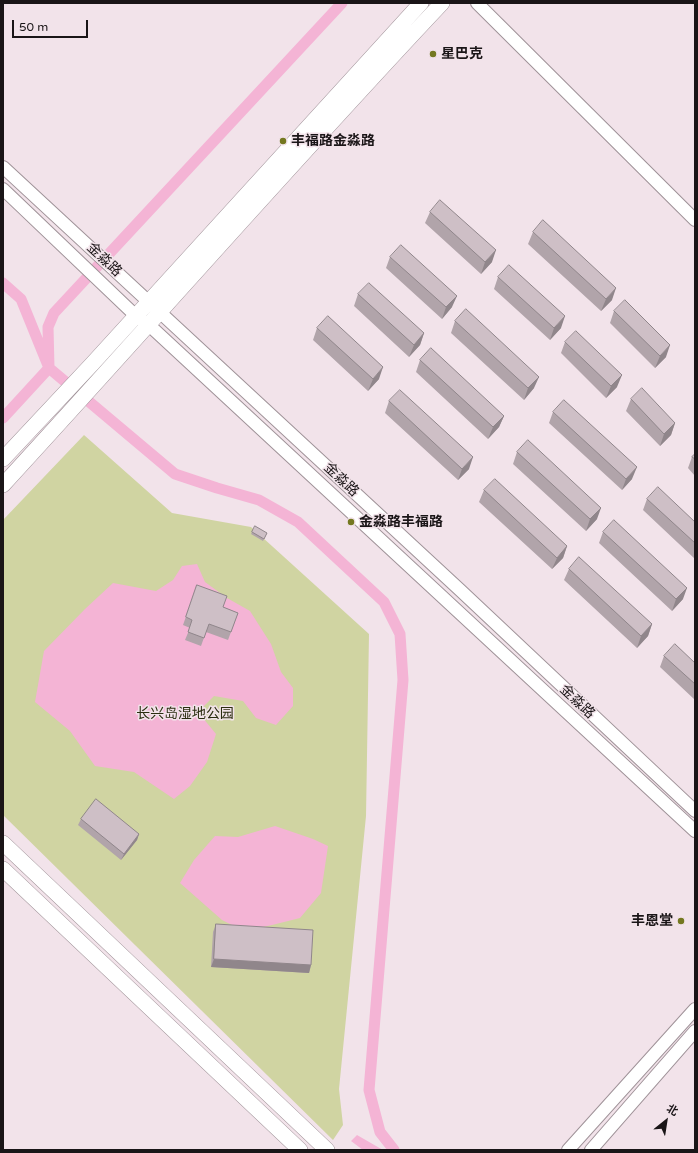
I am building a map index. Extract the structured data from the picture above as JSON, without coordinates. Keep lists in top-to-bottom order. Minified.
{"streets":{"street":["金淼路"]},"parks":["长兴岛湿地公园"],"places":["星巴克","丰福路金淼路","金淼路丰福路","丰恩堂"],"scale_bar":"50 m","north":"top right"}
